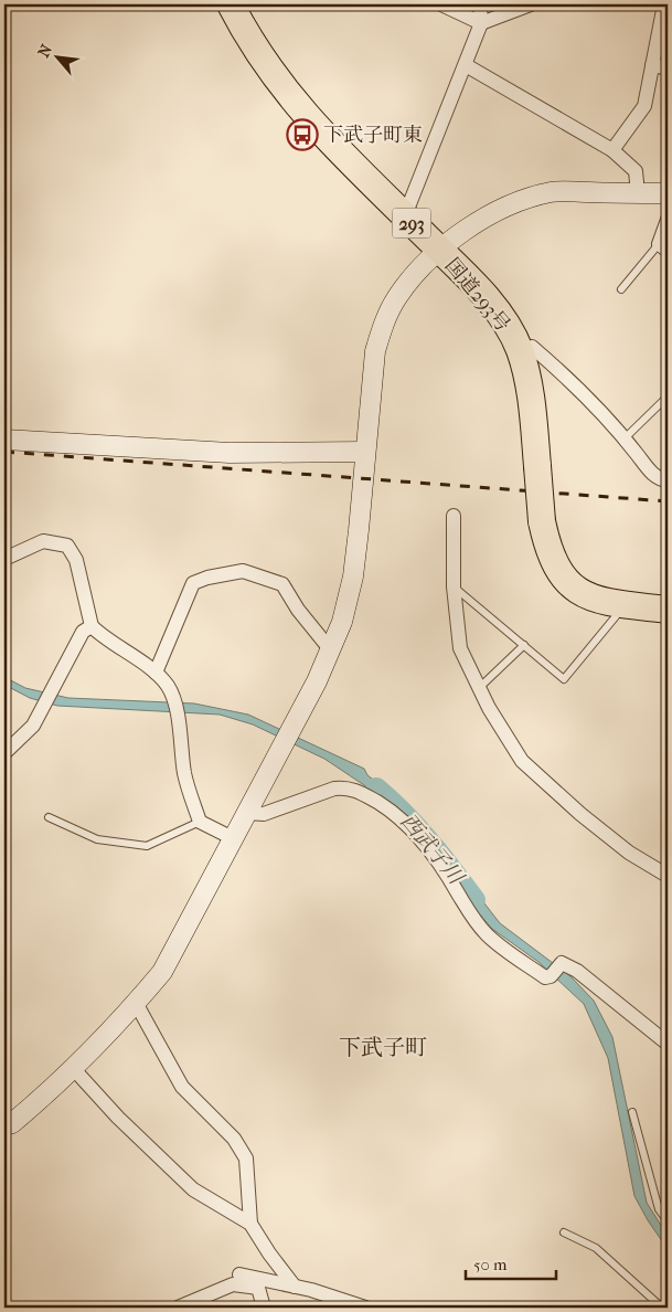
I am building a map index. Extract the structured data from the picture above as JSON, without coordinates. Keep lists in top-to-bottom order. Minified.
{"streets":{"highway":["293","国道293号"]},"districts":["下武子町"],"water":["西武子川"],"places":{"bus stop":["下武子町東"]},"scale_bar":"50 m","north":"top left"}
